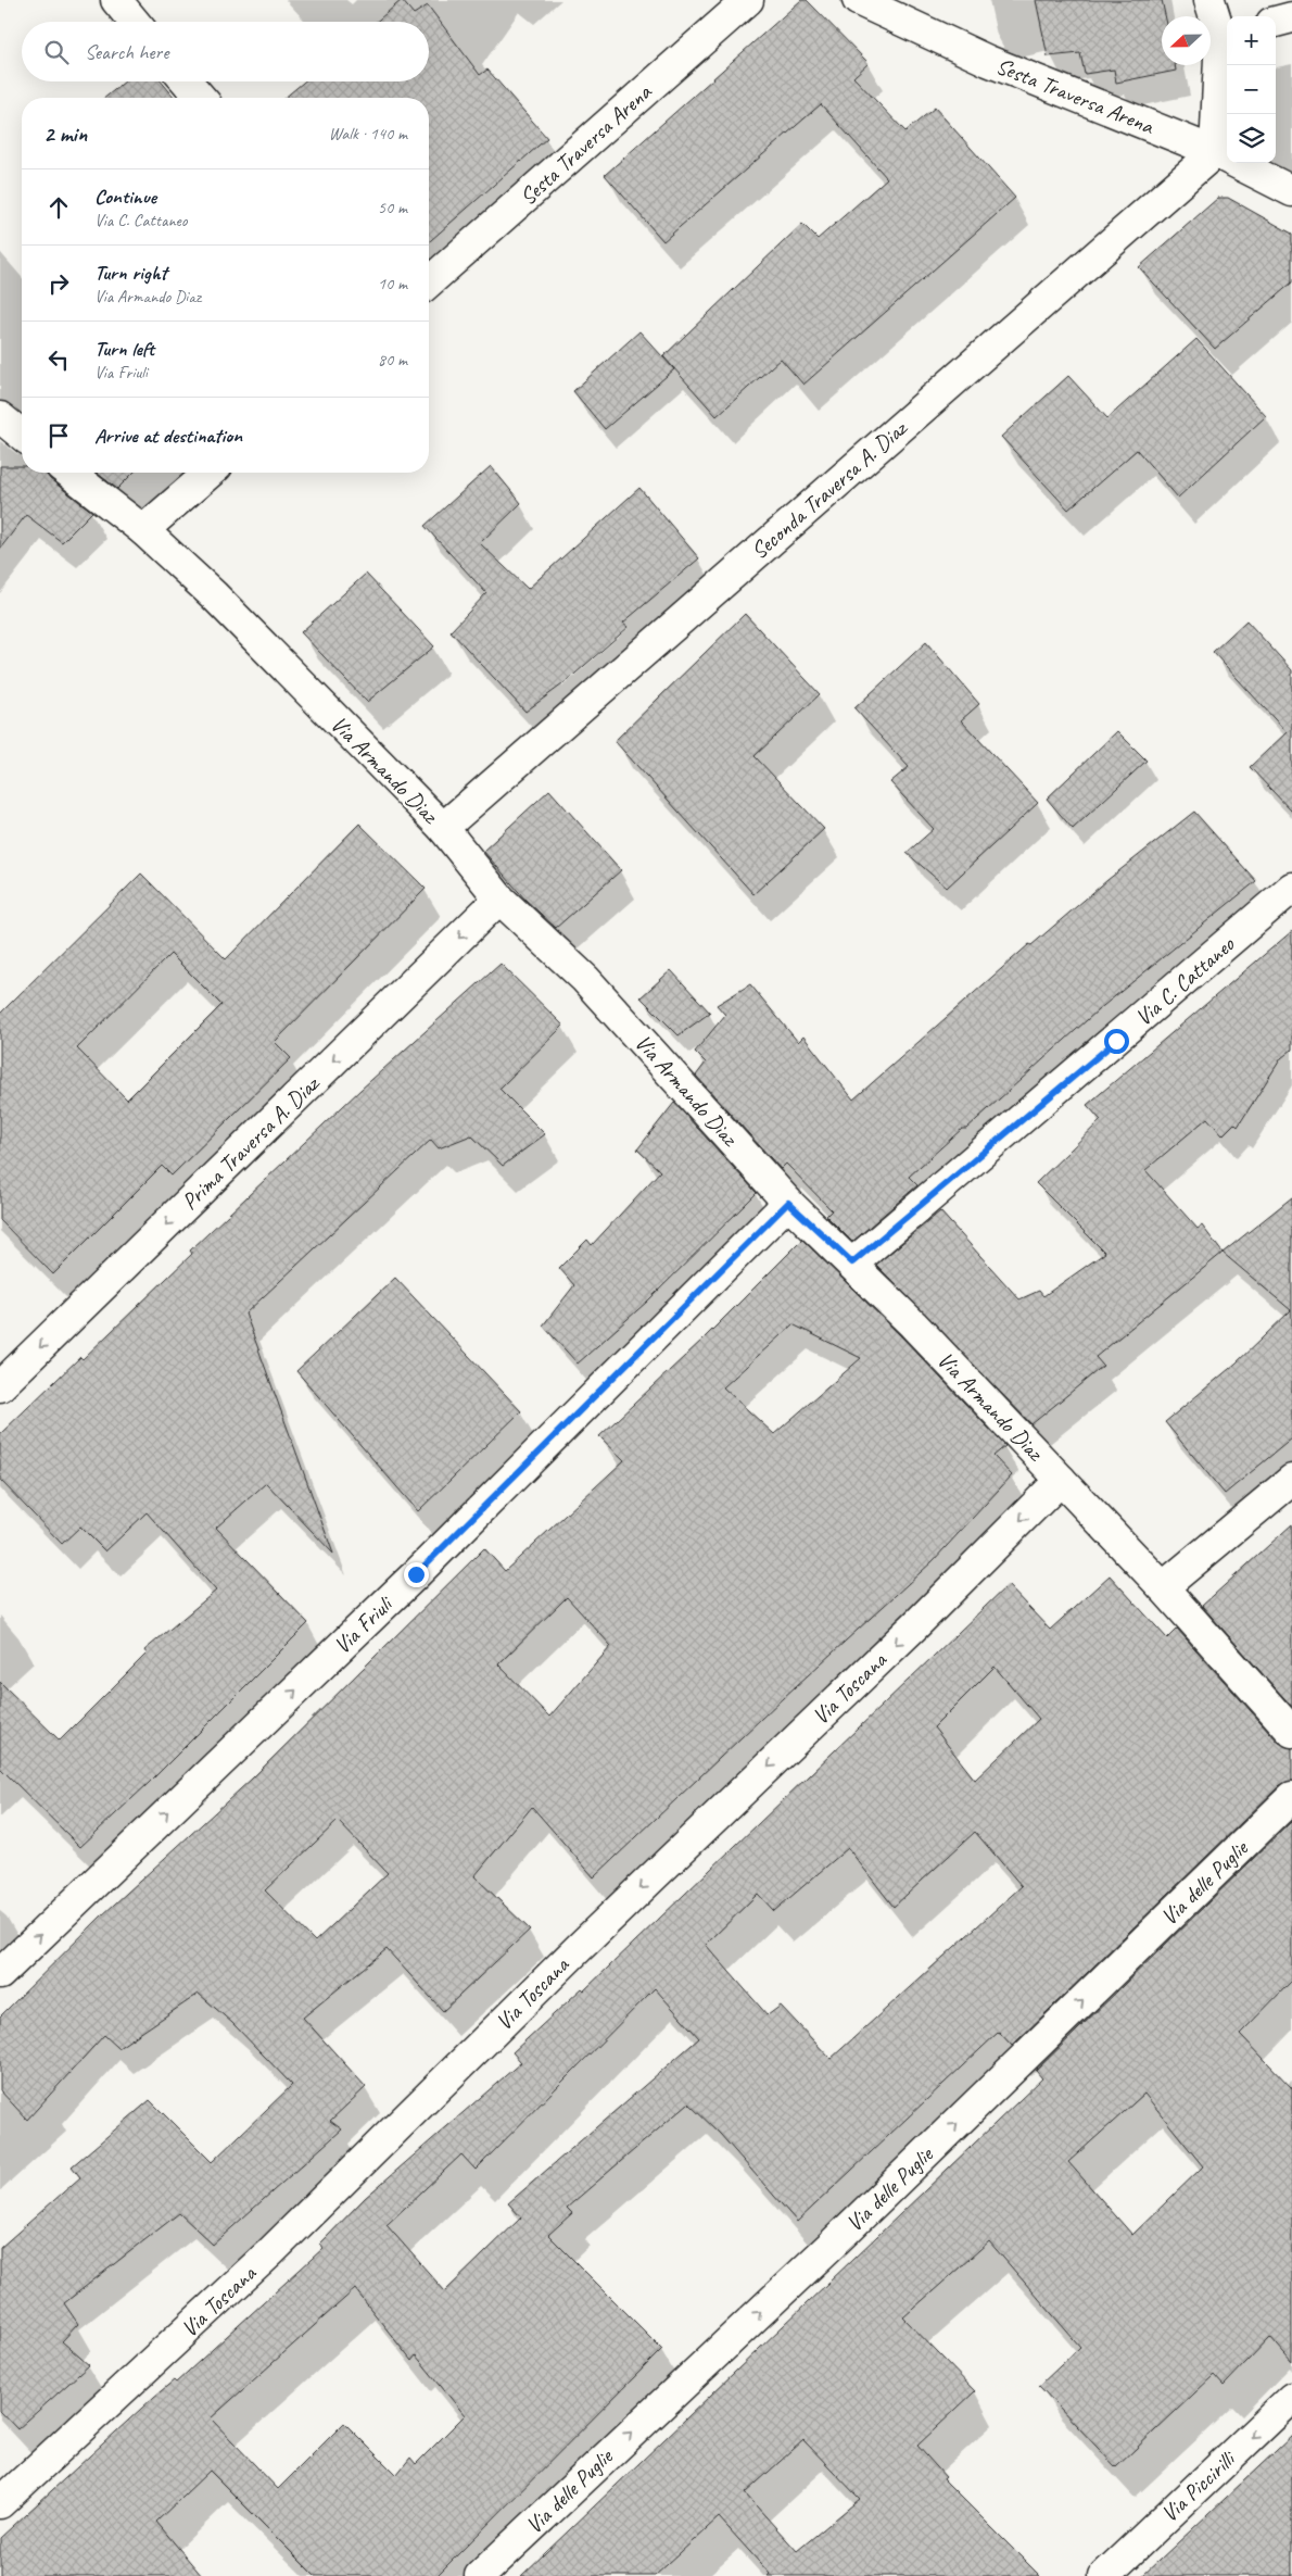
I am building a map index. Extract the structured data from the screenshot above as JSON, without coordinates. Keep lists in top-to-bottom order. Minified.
{"streets":{"street":["Sesta Traversa Arena","Seconda Traversa A. Diaz","Via Armando Diaz","Via C. Cattaneo","Prima Traversa A. Diaz","Via Friuli","Via Toscana","Via delle Puglie","Via Piccirilli"]},"crossings":[["Sesta Traversa Arena","Seconda Traversa A. Diaz"],["Seconda Traversa A. Diaz","Via Armando Diaz"],["Via Armando Diaz","Via C. Cattaneo"],["Via Armando Diaz","Prima Traversa A. Diaz"],["Via Armando Diaz","Via Friuli"],["Via Armando Diaz","Via Toscana"]],"one_way":["Prima Traversa A. Diaz","Via Friuli","Via Toscana","Via delle Puglie","Via Piccirilli"],"north":"left","page":{"map_buttons":["+","−"],"search":"Search here","heading":["2 min","Walk · 140 m"],"list":[["Continue","Via C. Cattaneo","50 m"],["Turn right","Via Armando Diaz","10 m"],["Turn left","Via Friuli","80 m"],"Arrive at destination"]}}
